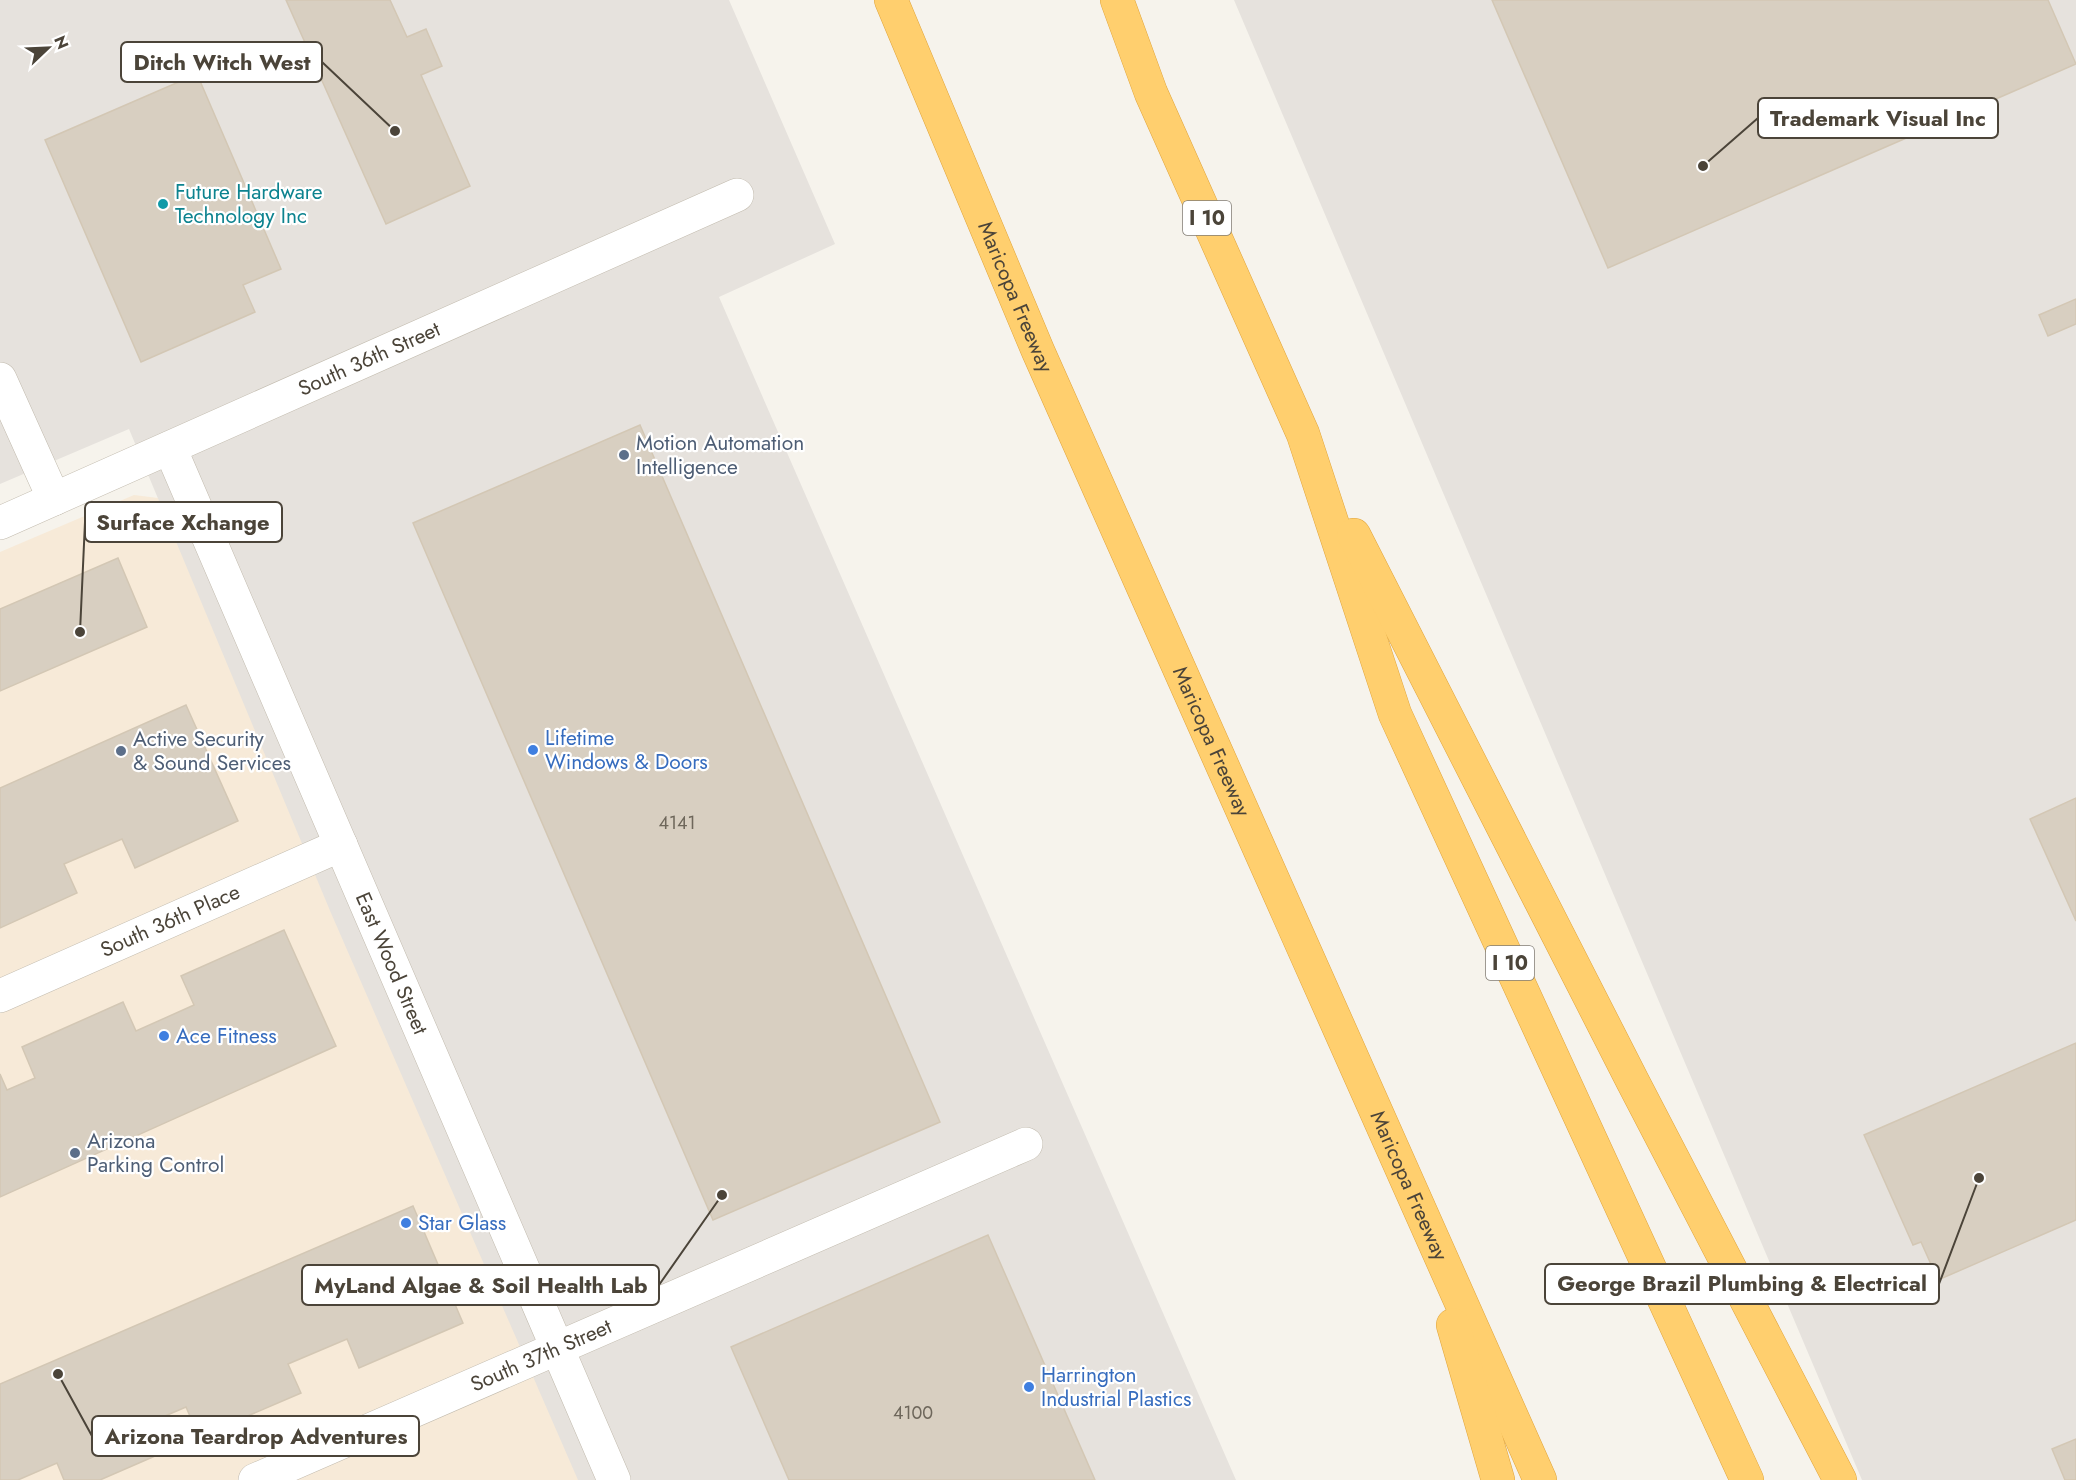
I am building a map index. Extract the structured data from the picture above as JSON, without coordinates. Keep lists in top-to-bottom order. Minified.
{"streets":{"highway":["I 10","Maricopa Freeway"],"street":["South 36th Street","South 36th Place","East Wood Street","South 37th Street"]},"crossings":[["South 36th Street","East Wood Street"],["South 36th Place","East Wood Street"],["East Wood Street","South 37th Street"]],"places":["Ditch Witch West","Trademark Visual Inc","Future Hardware Technology Inc","Motion Automation Intelligence","Surface Xchange","Lifetime Windows & Doors","Active Security & Sound Services","Ace Fitness","Arizona Parking Control","George Brazil Plumbing & Electrical","MyLand Algae & Soil Health Lab","Star Glass","Arizona Teardrop Adventures","Harrington Industrial Plastics"],"house_numbers":["4141","4100"],"north":"top right"}
